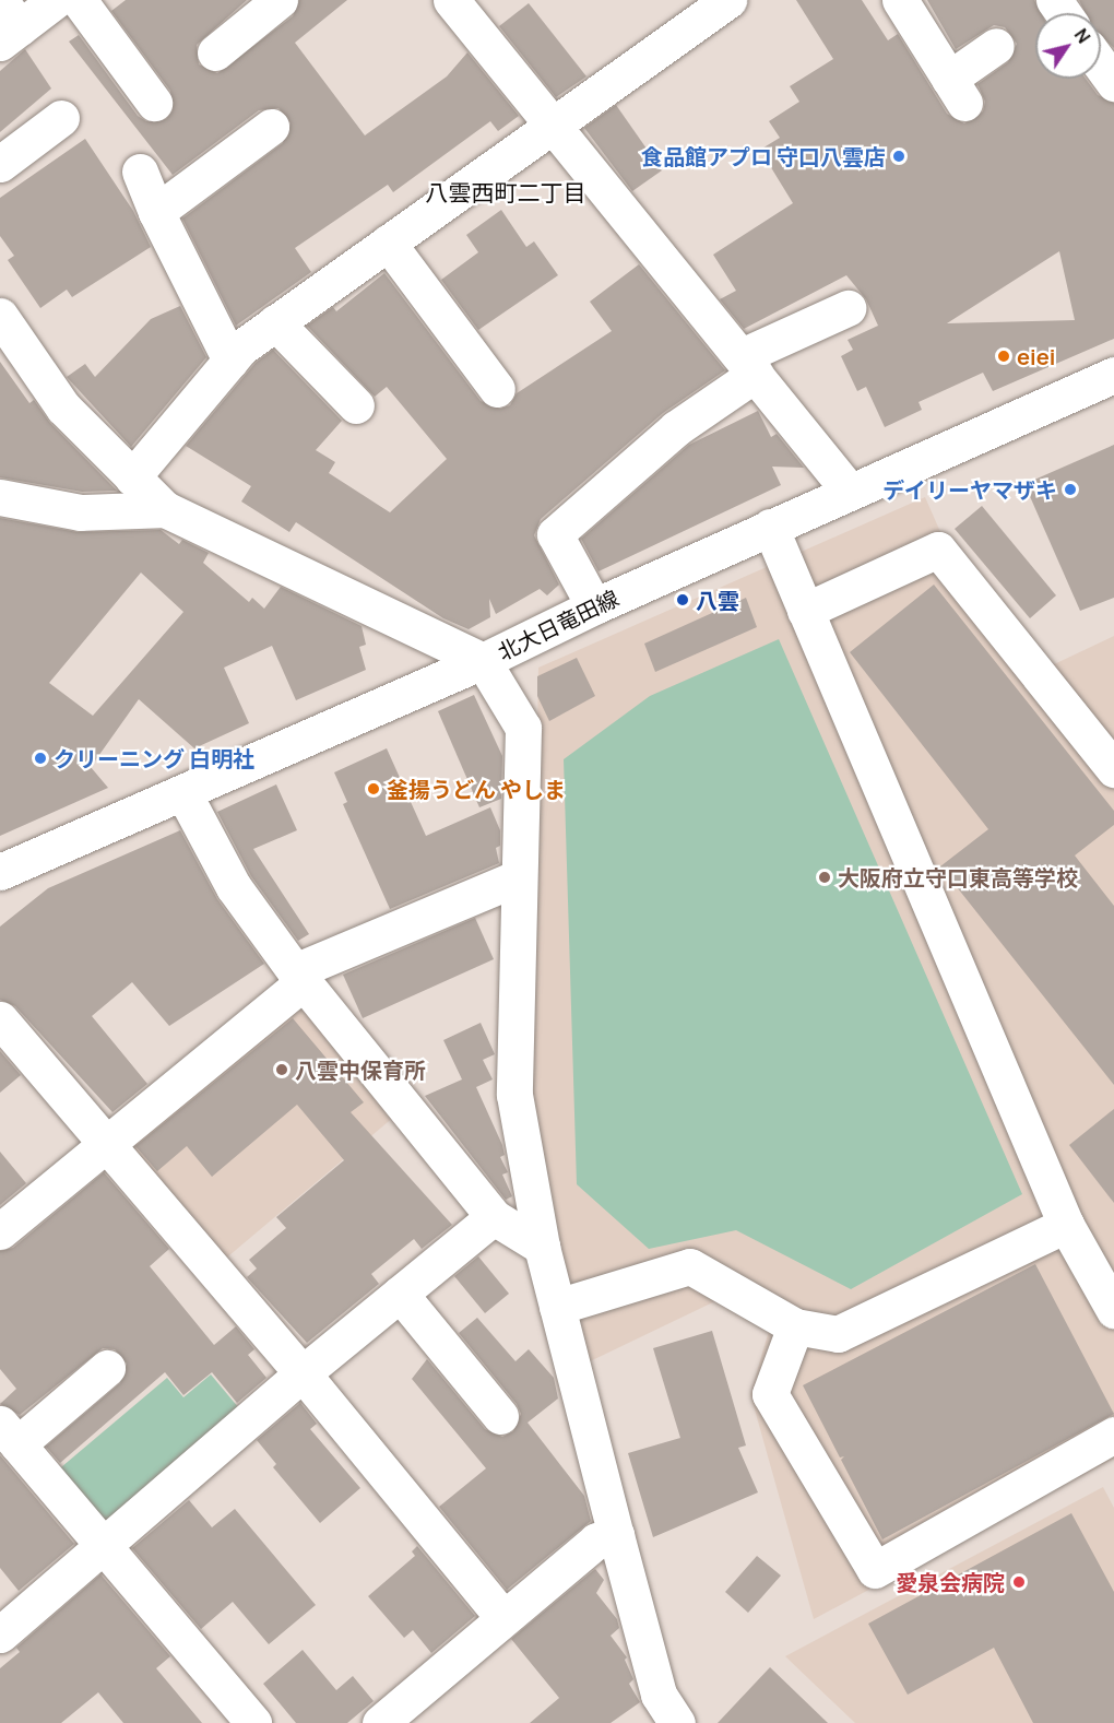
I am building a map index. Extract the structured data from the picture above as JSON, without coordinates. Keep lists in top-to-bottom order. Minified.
{"streets":{"street":["北大日竜田線"]},"districts":["八雲西町二丁目"],"places":["食品館アプロ 守口八雲店","eiei","デイリーヤマザキ","八雲","クリーニング 白明社","釜揚うどん やしま","大阪府立守口東高等学校","八雲中保育所","愛泉会病院"],"north":"top right"}
